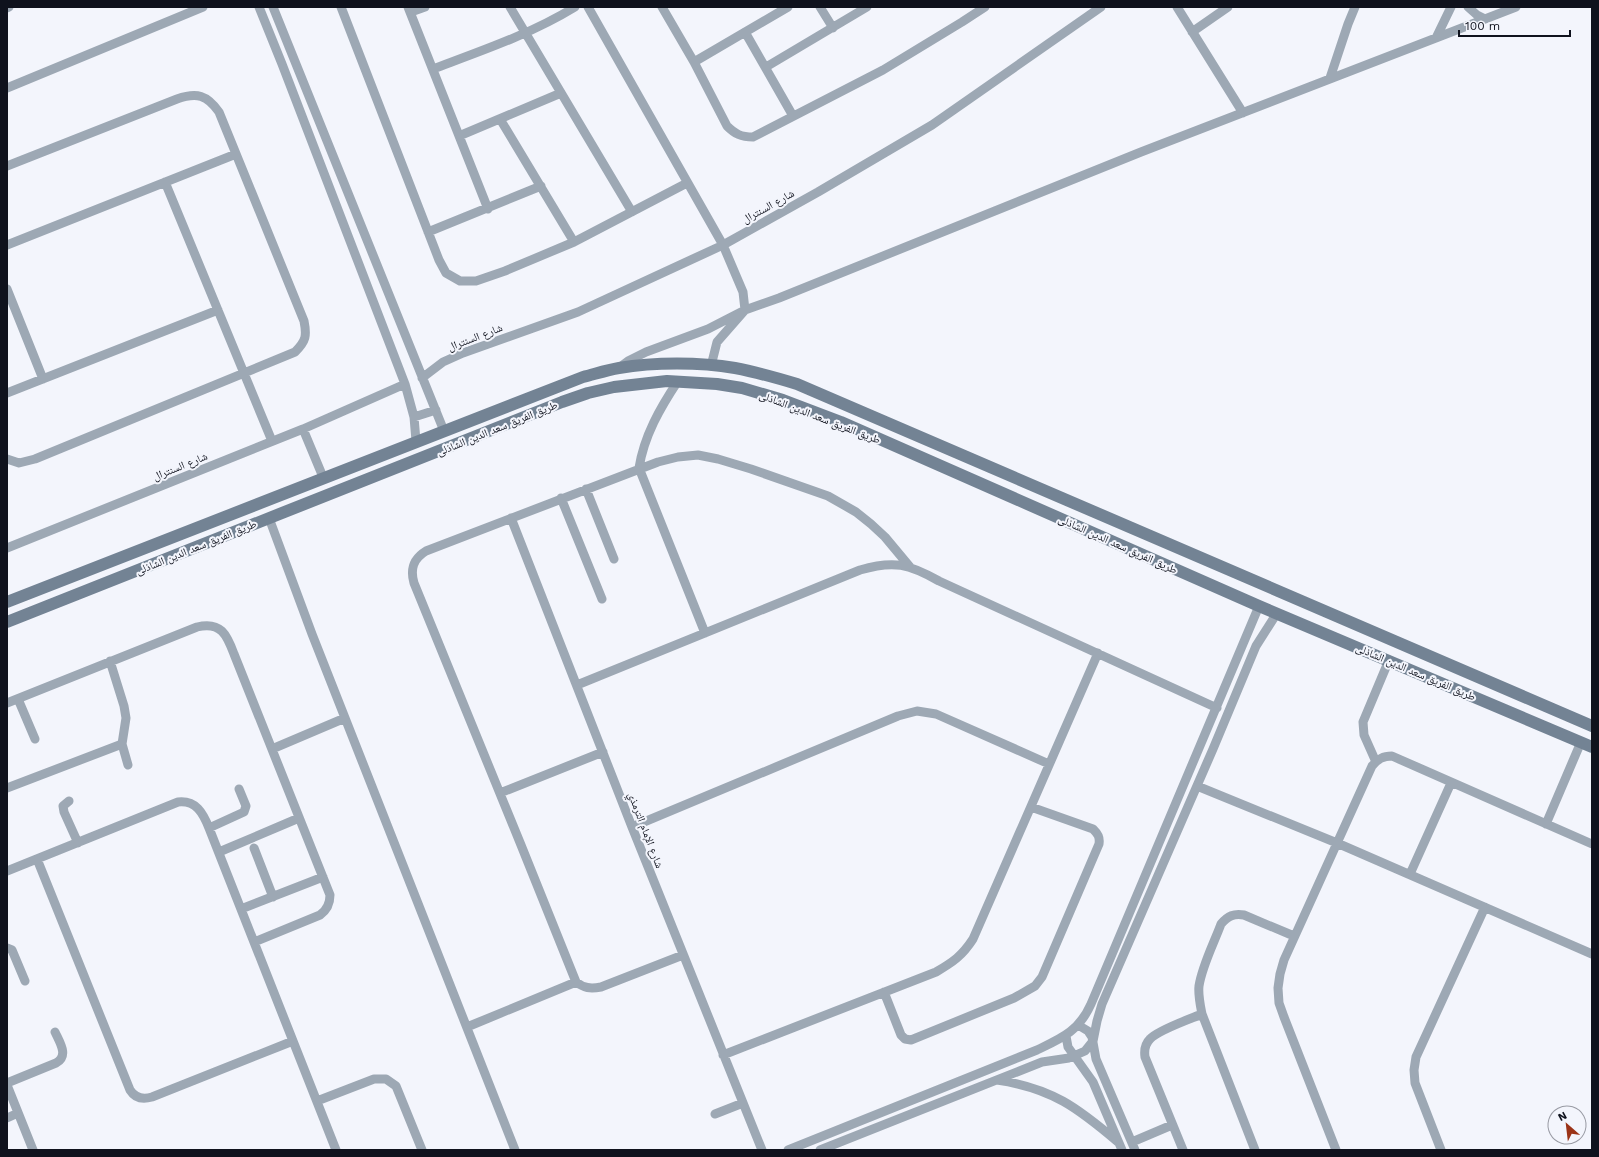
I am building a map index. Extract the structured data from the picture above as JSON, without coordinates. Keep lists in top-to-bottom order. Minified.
{"streets":{"street":["شارع السنترال","طريق الفريق سعد الدين الشاذلى","شارع الإمام الترمذي"]},"scale_bar":"100 m","north":"top left"}
